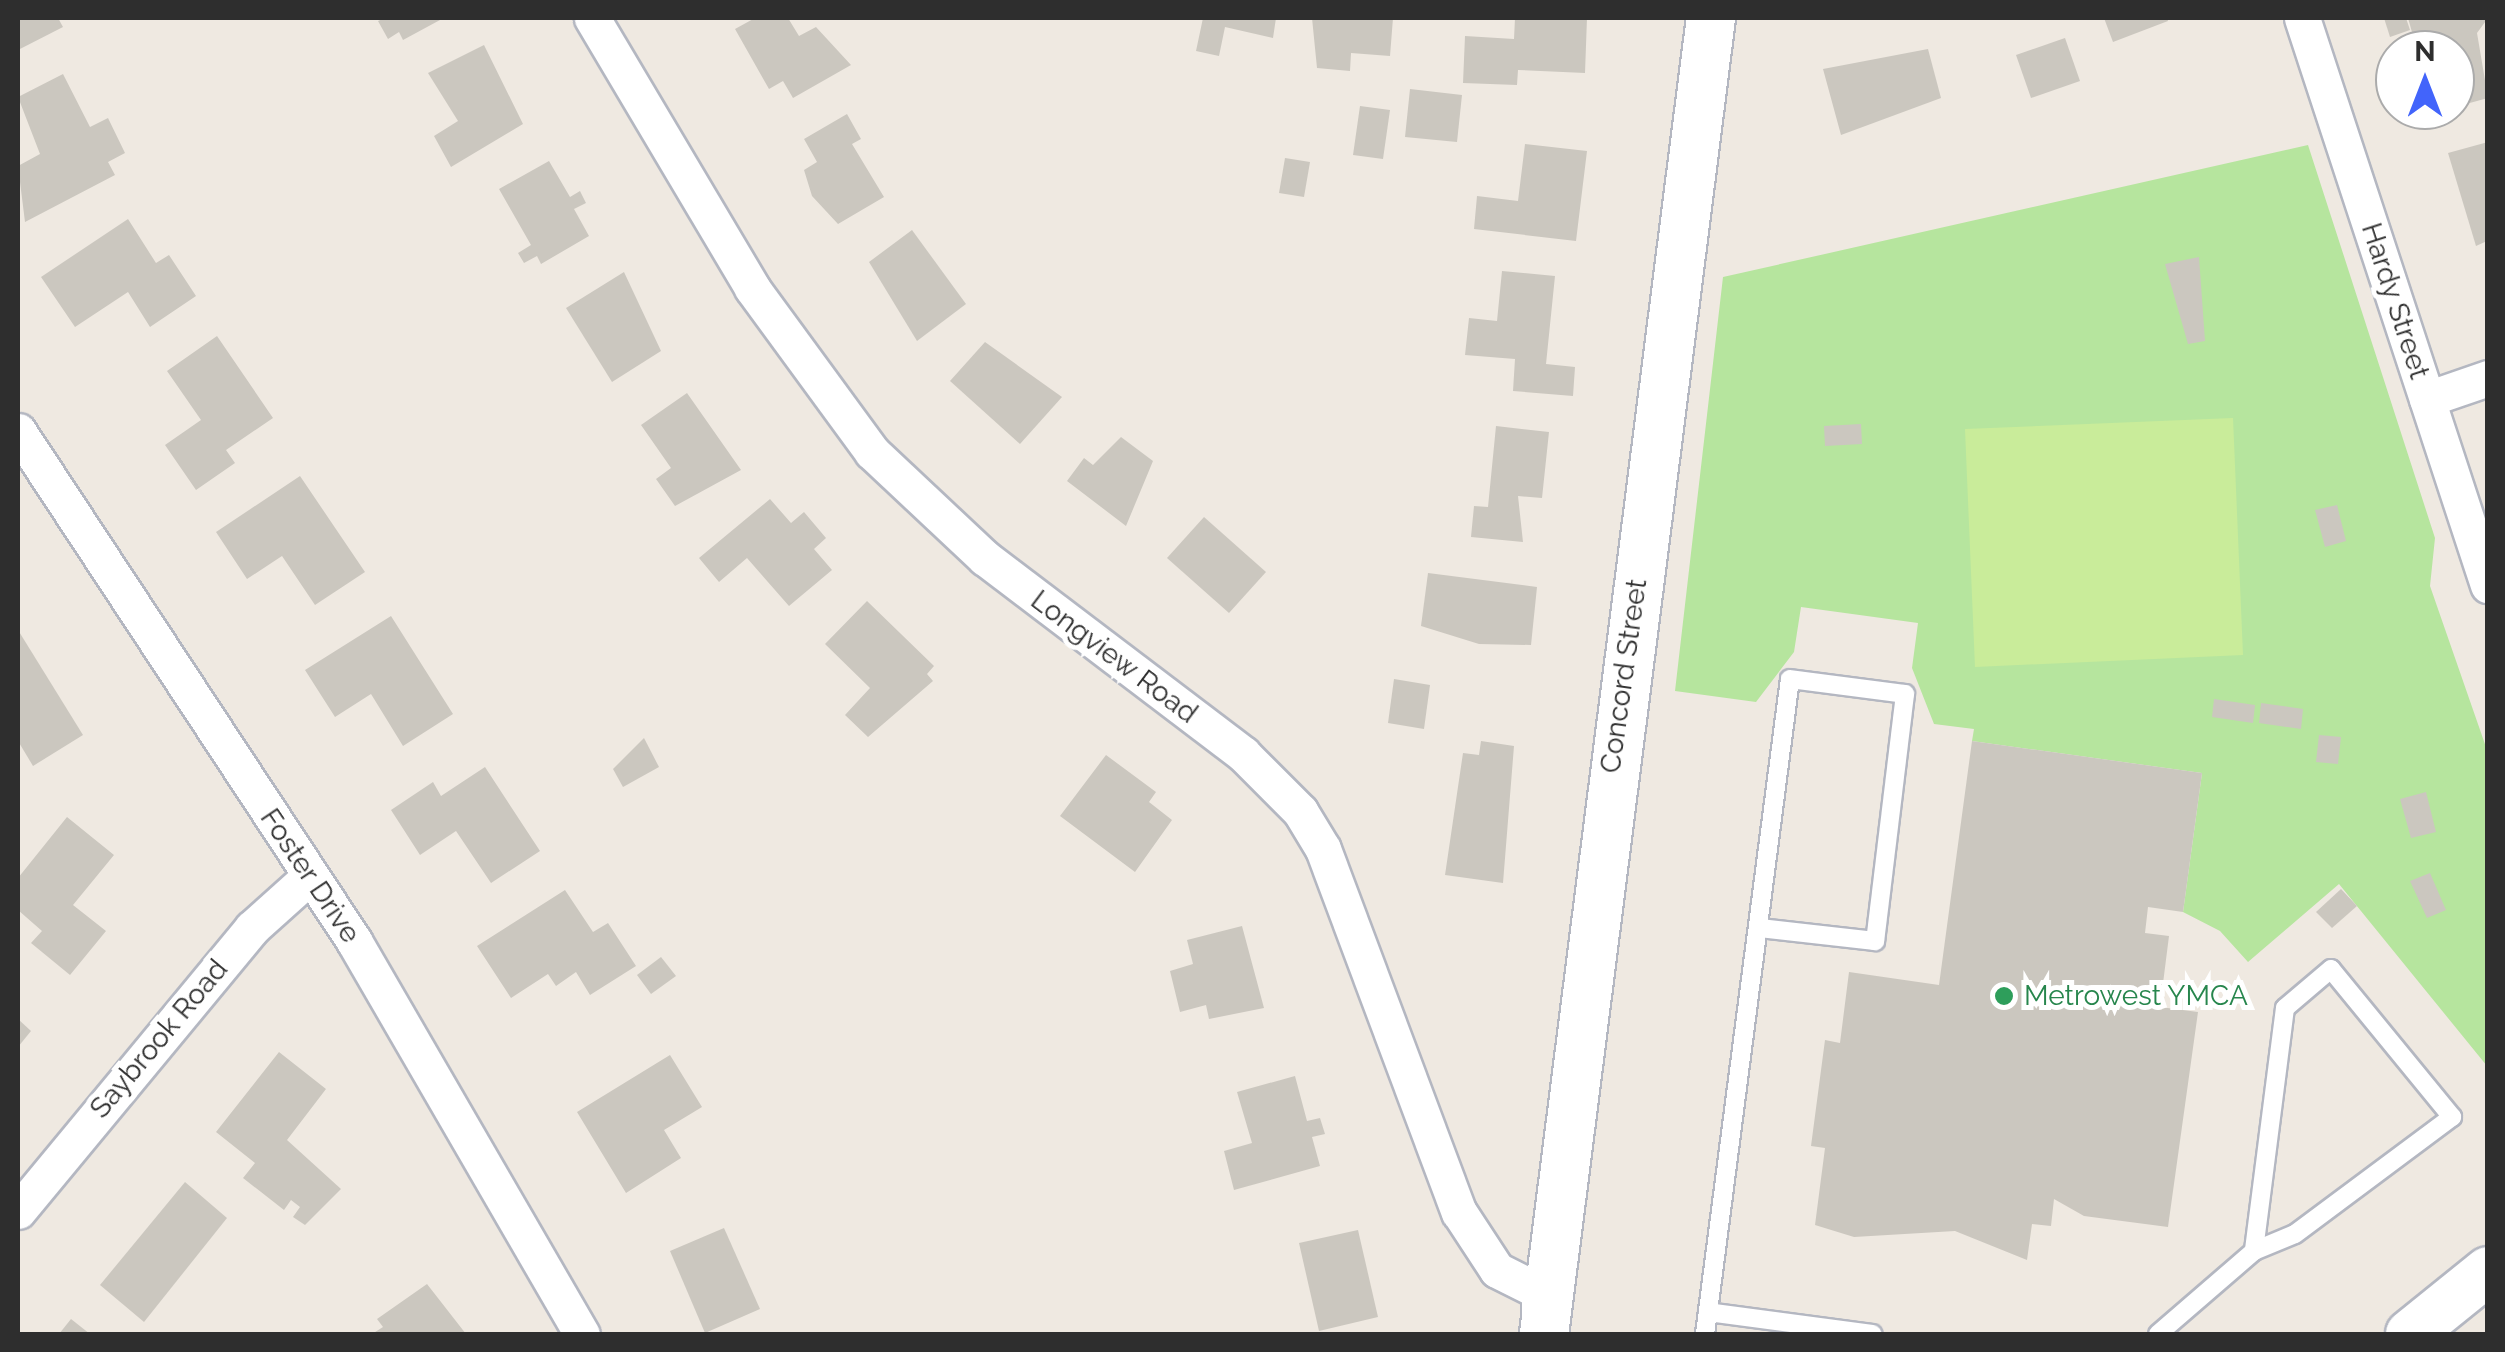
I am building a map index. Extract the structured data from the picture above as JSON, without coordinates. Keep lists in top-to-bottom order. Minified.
{"streets":{"main road":["Concord Street"],"street":["Hardy Street","Longview Road","Foster Drive","Saybrook Road"]},"crossings":[["Longview Road","Concord Street"],["Foster Drive","Saybrook Road"]],"places":["Metrowest YMCA"],"north":"top"}
